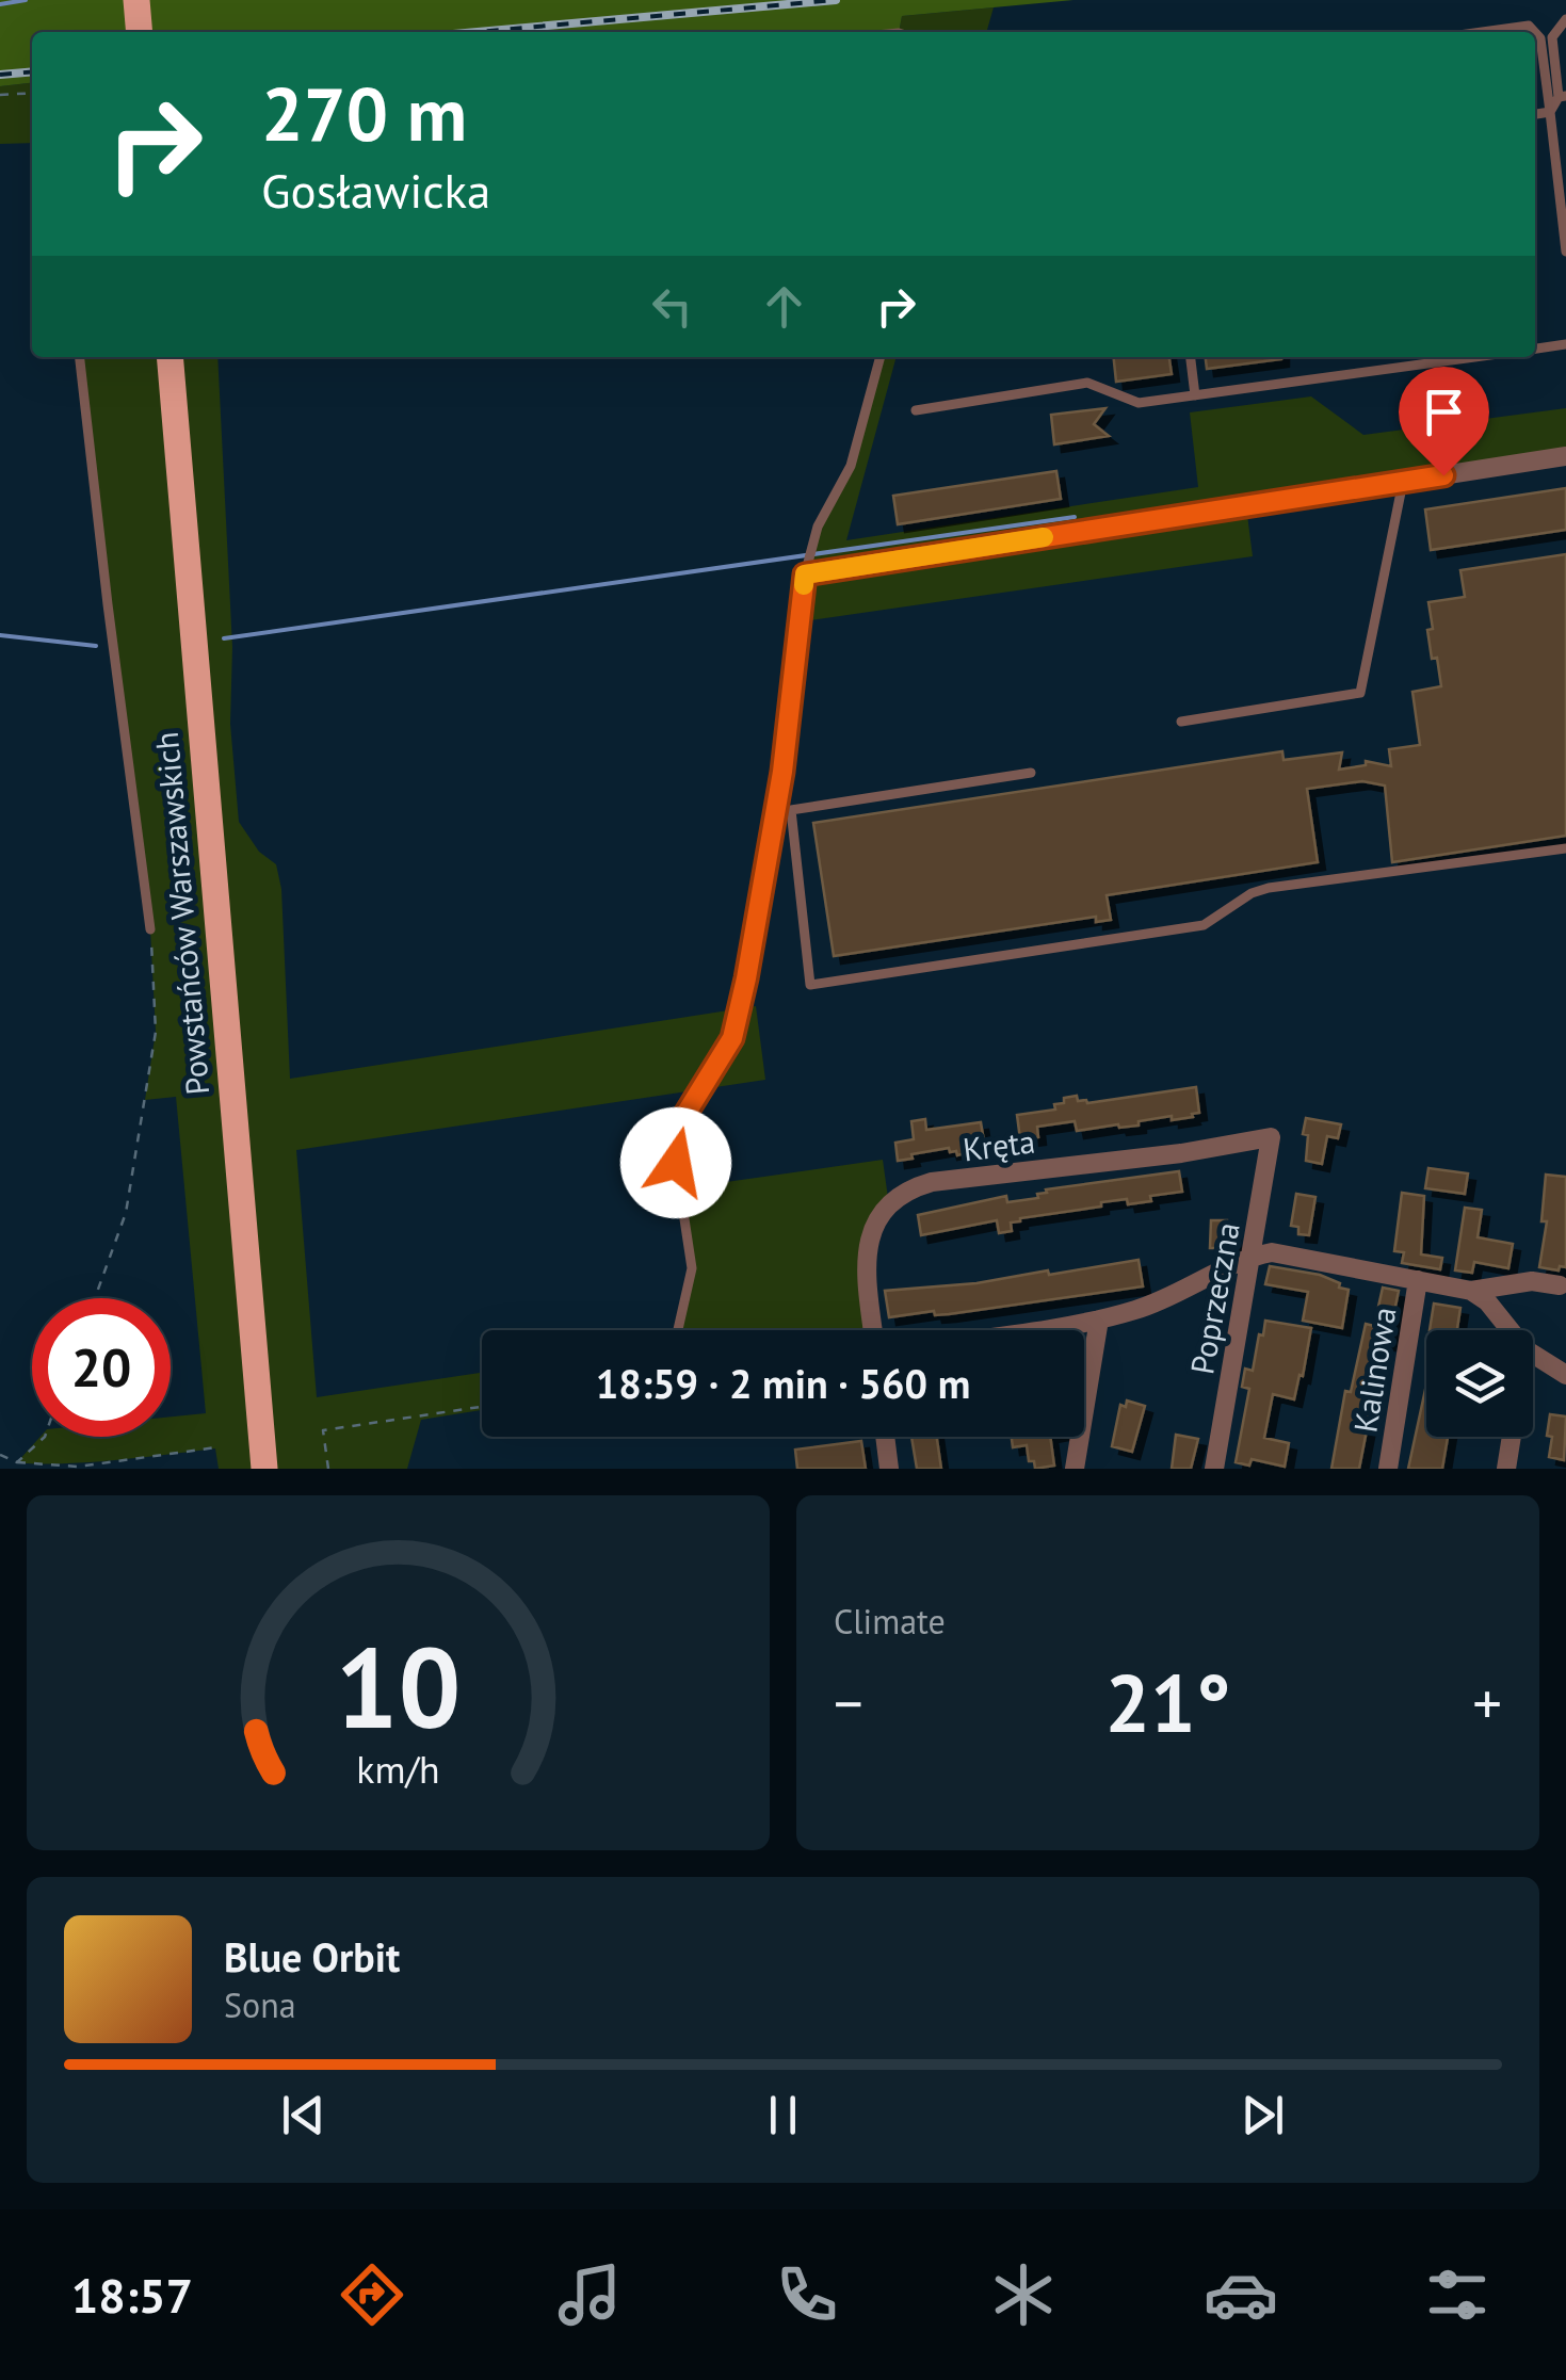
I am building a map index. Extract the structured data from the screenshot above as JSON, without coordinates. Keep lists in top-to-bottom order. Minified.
{"streets":{"main road":["Powstańców Warszawskich"],"street":["Kręta","Poprzeczna","Kalinowa"]},"crossings":[["Kręta","Poprzeczna"]],"page":{"turn":["270 m","Gosławicka"],"limit":"20","trip":"18:59 · 2 min · 560 m","tile":"Climate","heat":["−","21°","+"],"song":["Blue Orbit","Sona"],"tabs":"18:57","gauge":["10","km/h"]}}
